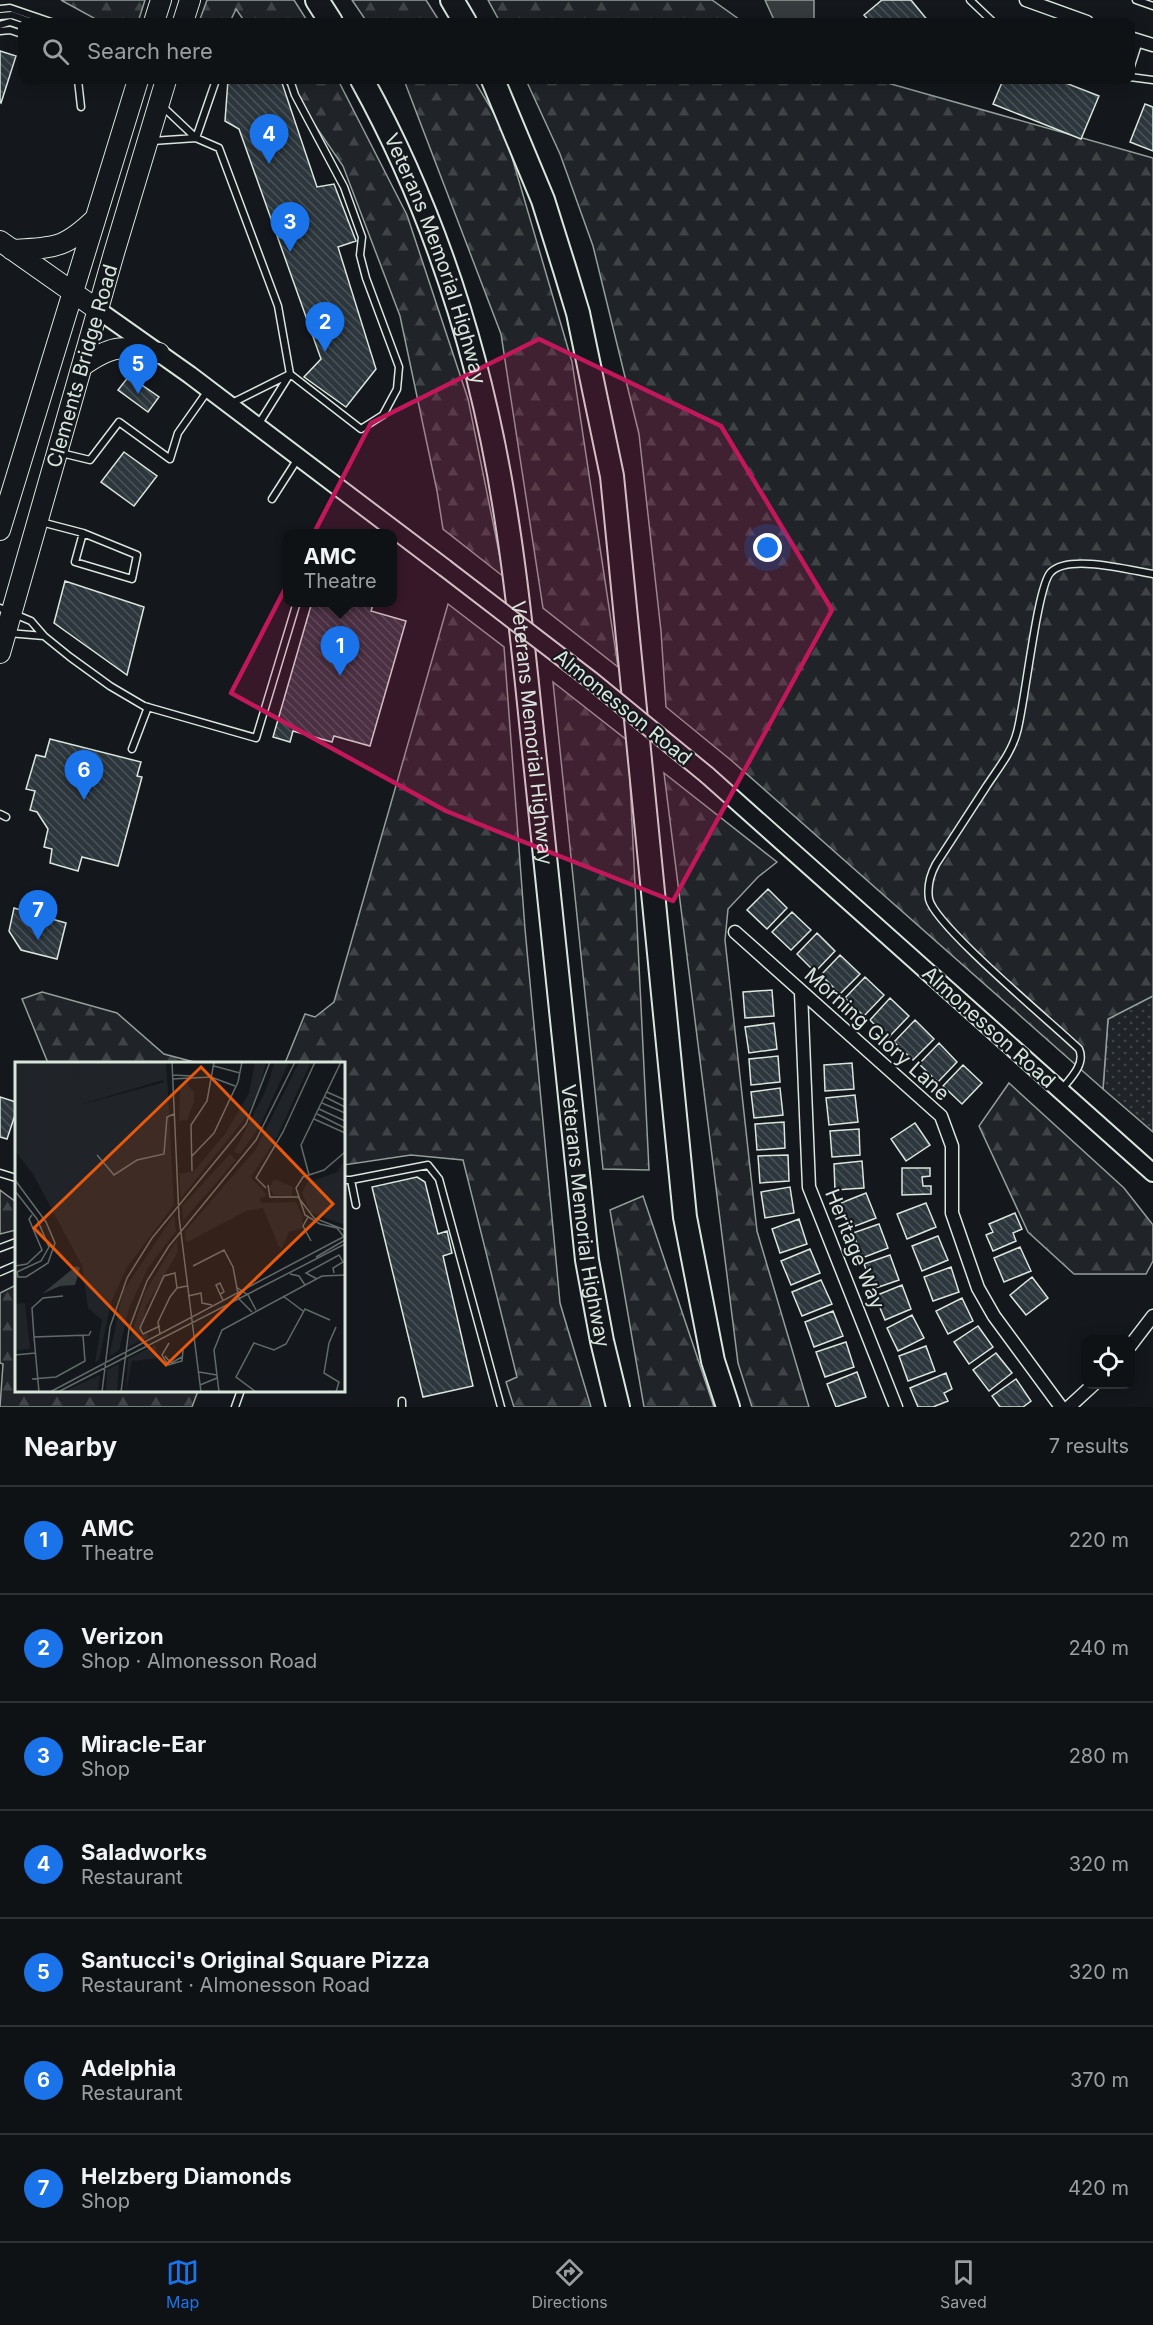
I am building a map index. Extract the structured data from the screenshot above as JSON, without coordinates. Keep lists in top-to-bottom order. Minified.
{"streets":{"highway":["Veterans Memorial Highway"],"main road":["Clements Bridge Road","Almonesson Road"],"street":["Morning Glory Lane","Heritage Way"]},"crossings":[["Clements Bridge Road","Almonesson Road"],["Morning Glory Lane","Heritage Way"]],"page":{"search":"Search here","pins":["4","3","2","5","1","6","7"],"popup":["AMC","Theatre"],"heading":["Nearby","7 results"],"list":[{"mark":"1","name":"AMC","note":"Theatre","value":"220 m"},{"mark":"2","name":"Verizon","note":"Shop · Almonesson Road","value":"240 m"},{"mark":"3","name":"Miracle-Ear","note":"Shop","value":"280 m"},{"mark":"4","name":"Saladworks","note":"Restaurant","value":"320 m"},{"mark":"5","name":"Santucci's Original Square Pizza","note":"Restaurant · Almonesson Road","value":"320 m"},{"mark":"6","name":"Adelphia","note":"Restaurant","value":"370 m"},{"mark":"7","name":"Helzberg Diamonds","note":"Shop","value":"420 m"}],"nav":["Map","Directions","Saved"]}}
